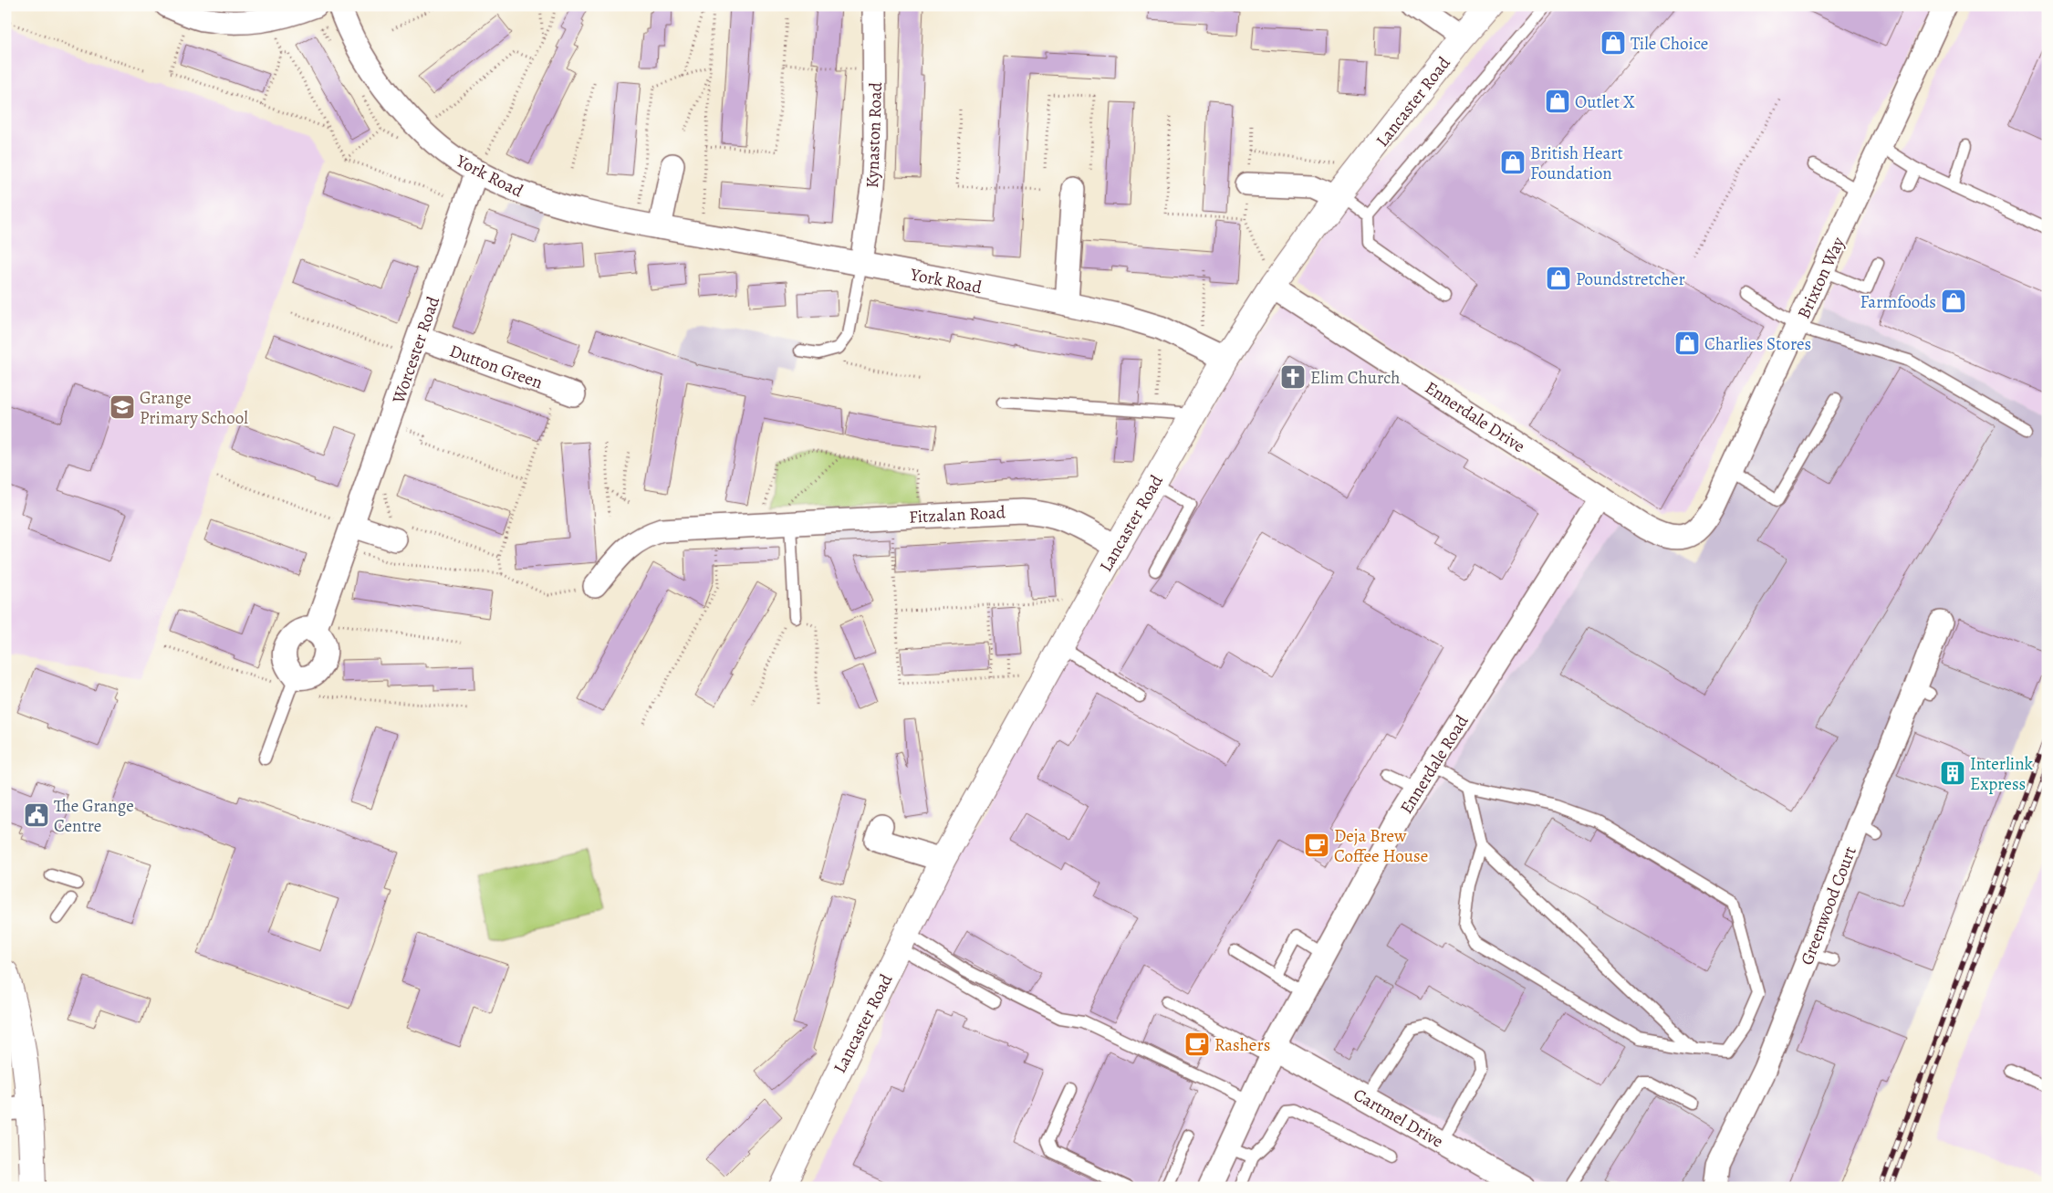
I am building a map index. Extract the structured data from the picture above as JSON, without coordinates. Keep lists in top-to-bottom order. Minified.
{"streets":{"street":["Lancaster Road","Kynaston Road","York Road","Brixton Way","Worcester Road","Dutton Green","Ennerdale Drive","Fitzalan Road","Ennerdale Road","Greenwood Court","Cartmel Drive"]},"crossings":[["Lancaster Road","York Road"],["Lancaster Road","Ennerdale Drive"],["Lancaster Road","Fitzalan Road"],["Kynaston Road","York Road"],["York Road","Worcester Road"],["Brixton Way","Ennerdale Drive"],["Worcester Road","Dutton Green"],["Ennerdale Drive","Ennerdale Road"],["Ennerdale Road","Cartmel Drive"]],"places":{"shop":["Tile Choice","Outlet X","British Heart Foundation","Poundstretcher","Farmfoods","Charlies Stores"],"church":["Elim Church"],"school or university":["Grange Primary School"],"building":["Interlink Express"],"public building":["The Grange Centre"],"cafe":["Deja Brew Coffee House","Rashers"]}}
